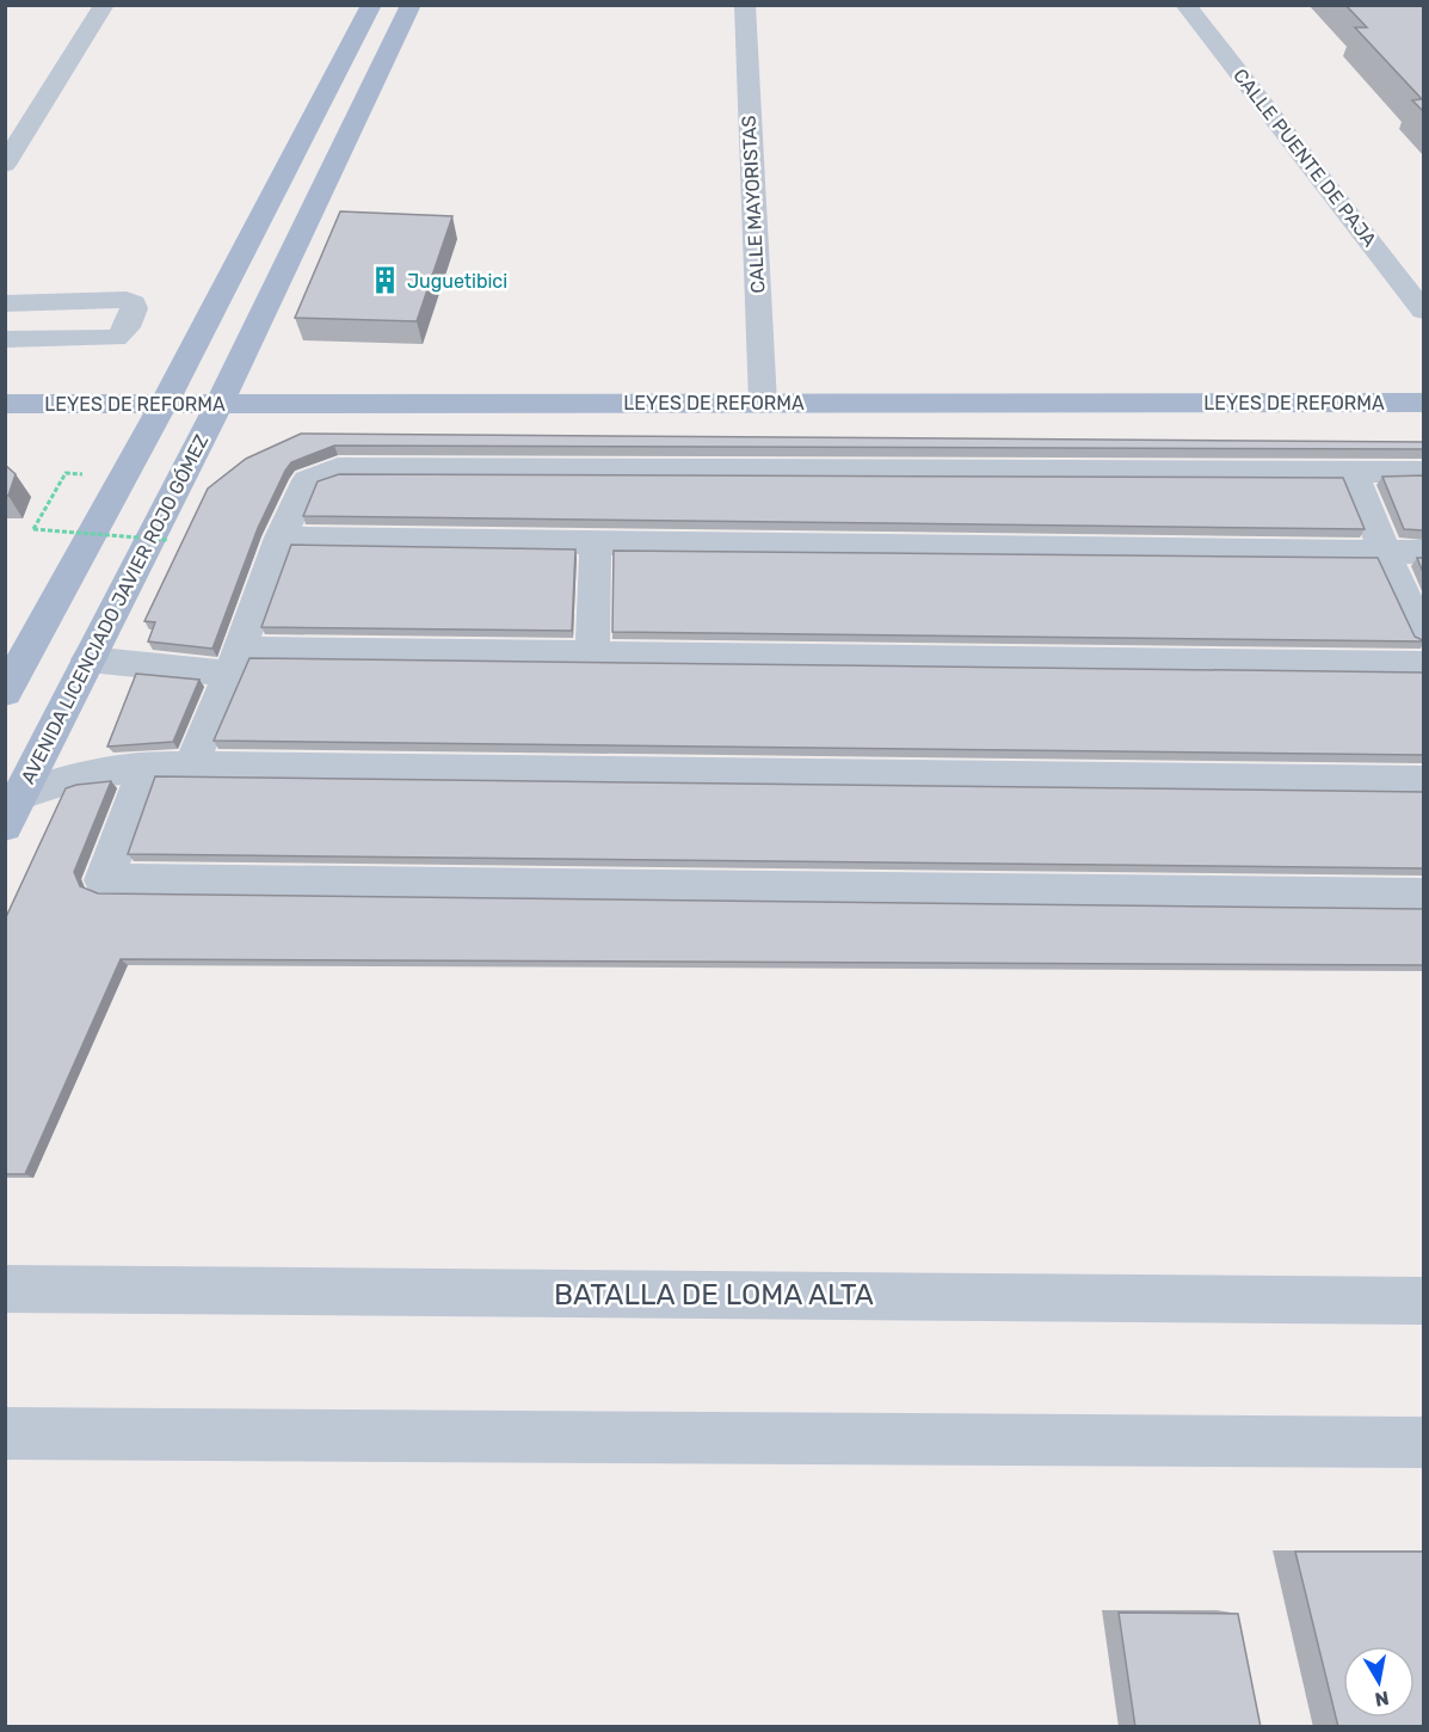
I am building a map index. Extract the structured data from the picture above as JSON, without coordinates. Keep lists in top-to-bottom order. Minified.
{"streets":{"main road":["LEYES DE REFORMA","AVENIDA LICENCIADO JAVIER ROJO GÓMEZ"],"street":["CALLE PUENTE DE PAJA","CALLE MAYORISTAS","BATALLA DE LOMA ALTA"]},"crossings":[["CALLE MAYORISTAS","LEYES DE REFORMA"],["LEYES DE REFORMA","AVENIDA LICENCIADO JAVIER ROJO GÓMEZ"]],"places":{"building":["Juguetibici"]},"north":"bottom"}
